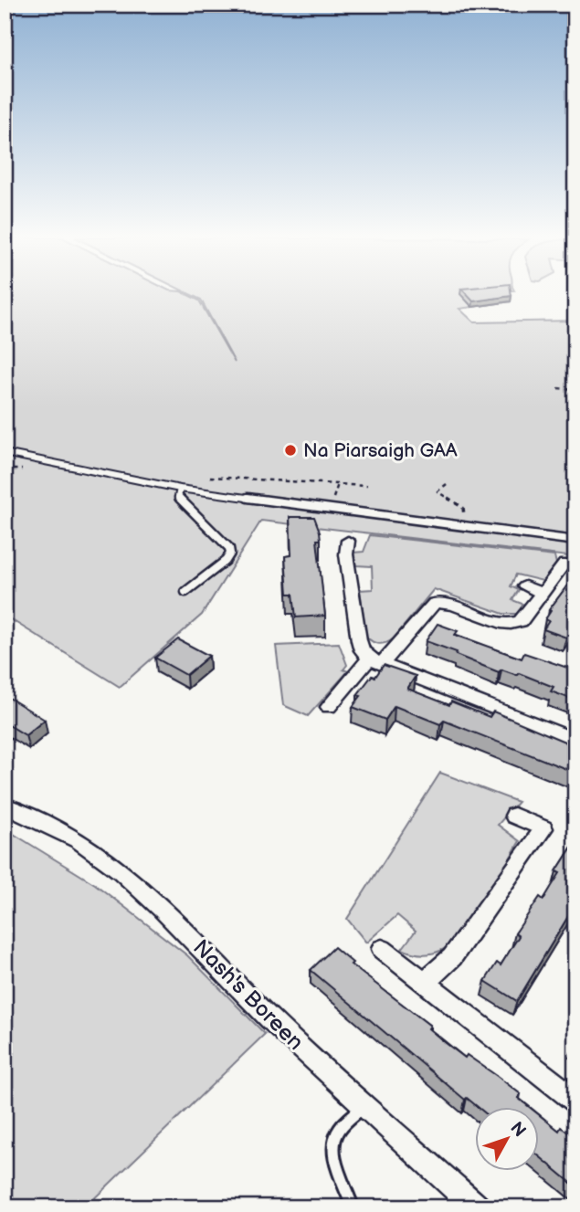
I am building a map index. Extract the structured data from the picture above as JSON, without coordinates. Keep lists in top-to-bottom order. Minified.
{"streets":{"street":["Nash's Boreen"]},"places":["Na Piarsaigh GAA"],"north":"top right"}
